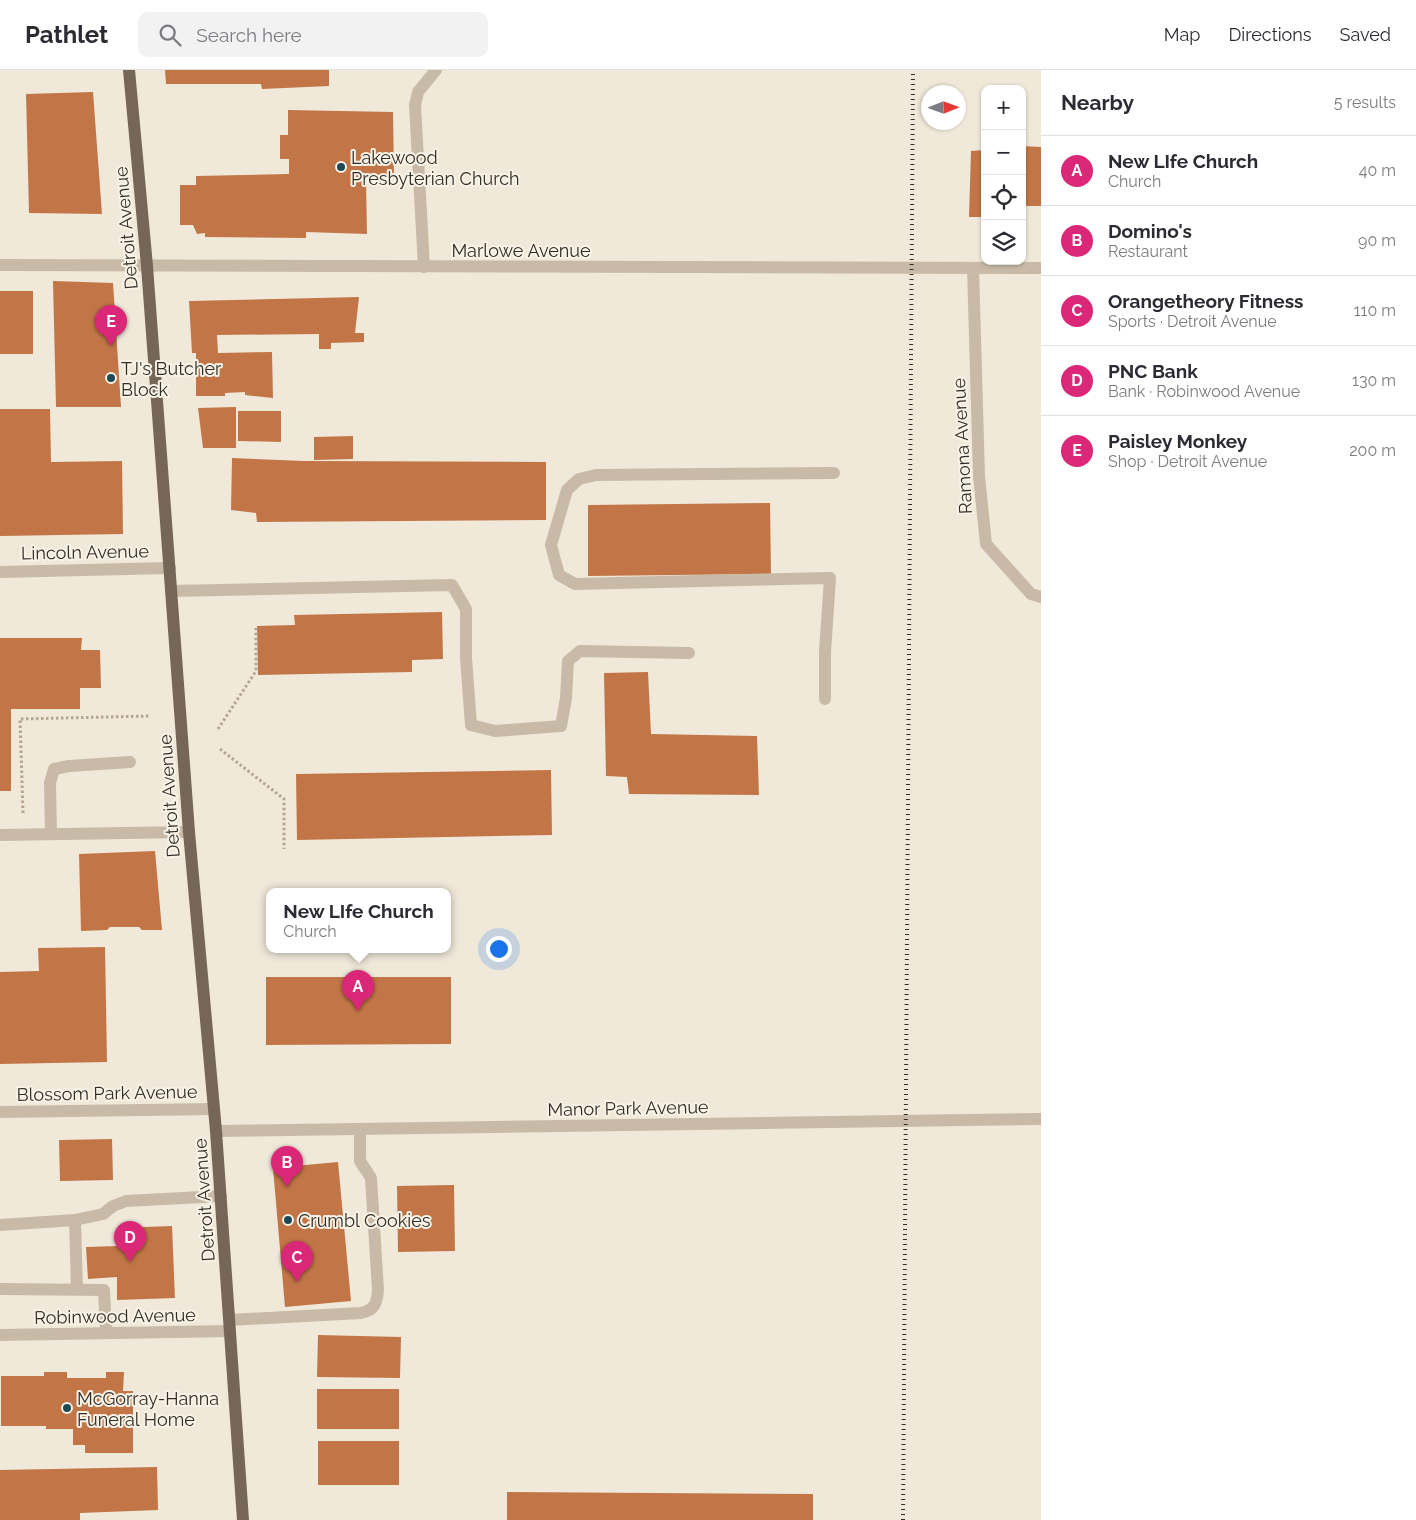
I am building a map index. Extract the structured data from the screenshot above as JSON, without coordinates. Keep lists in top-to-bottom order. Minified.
{"streets":{"main road":["Detroit Avenue"],"street":["Marlowe Avenue","Ramona Avenue","Lincoln Avenue","Blossom Park Avenue","Manor Park Avenue","Robinwood Avenue"]},"crossings":[["Detroit Avenue","Marlowe Avenue"],["Detroit Avenue","Lincoln Avenue"],["Detroit Avenue","Blossom Park Avenue"],["Detroit Avenue","Manor Park Avenue"],["Detroit Avenue","Robinwood Avenue"],["Marlowe Avenue","Ramona Avenue"],["Manor Park Avenue","Robinwood Avenue"]],"places":["Lakewood Presbyterian Church","TJ's Butcher Block","Crumbl Cookies","McGorray-Hanna Funeral Home"],"north":"right","page":{"header":"Pathlet","search":"Search here","nav":["Map","Directions","Saved"],"heading":["Nearby","5 results"],"map_buttons":["+","−"],"list":[{"mark":"A","name":"New LIfe Church","note":"Church","value":"40 m"},{"mark":"B","name":"Domino's","note":"Restaurant","value":"90 m"},{"mark":"C","name":"Orangetheory Fitness","note":"Sports · Detroit Avenue","value":"110 m"},{"mark":"D","name":"PNC Bank","note":"Bank · Robinwood Avenue","value":"130 m"},{"mark":"E","name":"Paisley Monkey","note":"Shop · Detroit Avenue","value":"200 m"}],"pins":["E","A","B","D","C"],"popup":["New LIfe Church","Church"]}}
